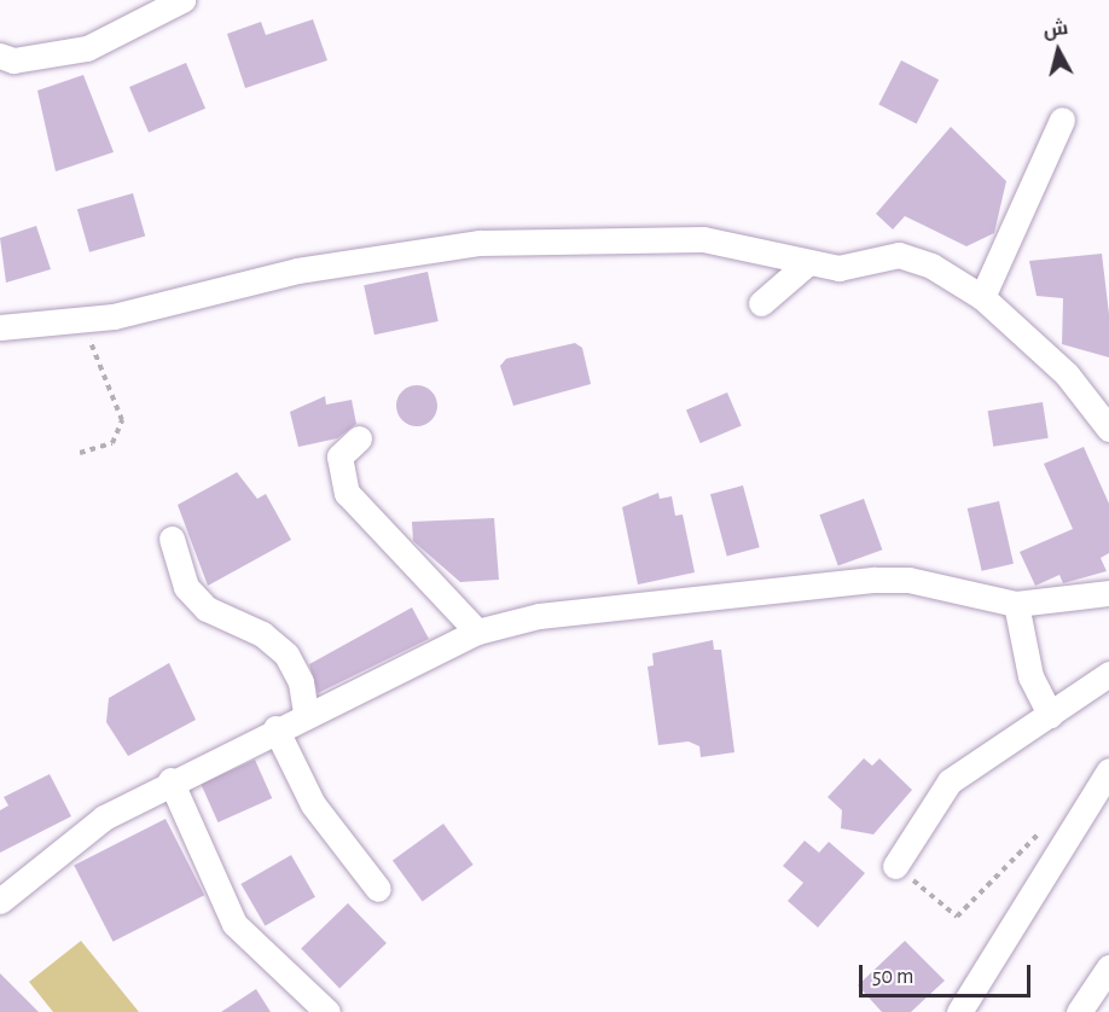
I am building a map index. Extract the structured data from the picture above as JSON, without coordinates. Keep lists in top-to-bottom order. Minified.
{"scale_bar":"50 m","north":"top"}
